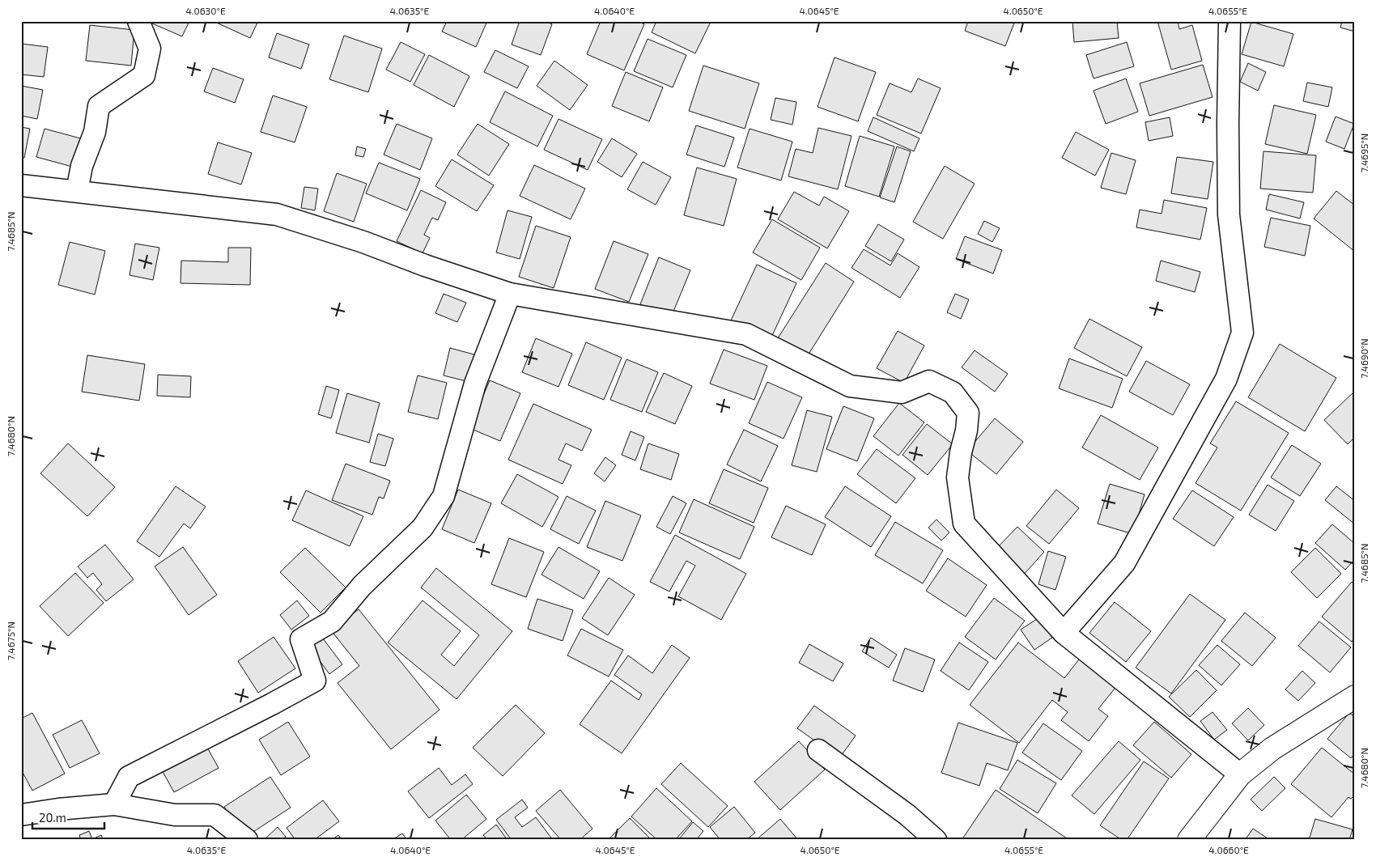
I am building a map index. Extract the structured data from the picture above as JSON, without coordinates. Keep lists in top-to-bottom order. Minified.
{"scale_bar":"20 m","coordinates":["4.0630°E","4.0635°E","4.0640°E","4.0645°E","4.0650°E","4.0655°E","7.4695°N","7.4685°N","7.4690°N","7.4680°N","7.4675°N","4.0660°E"]}
